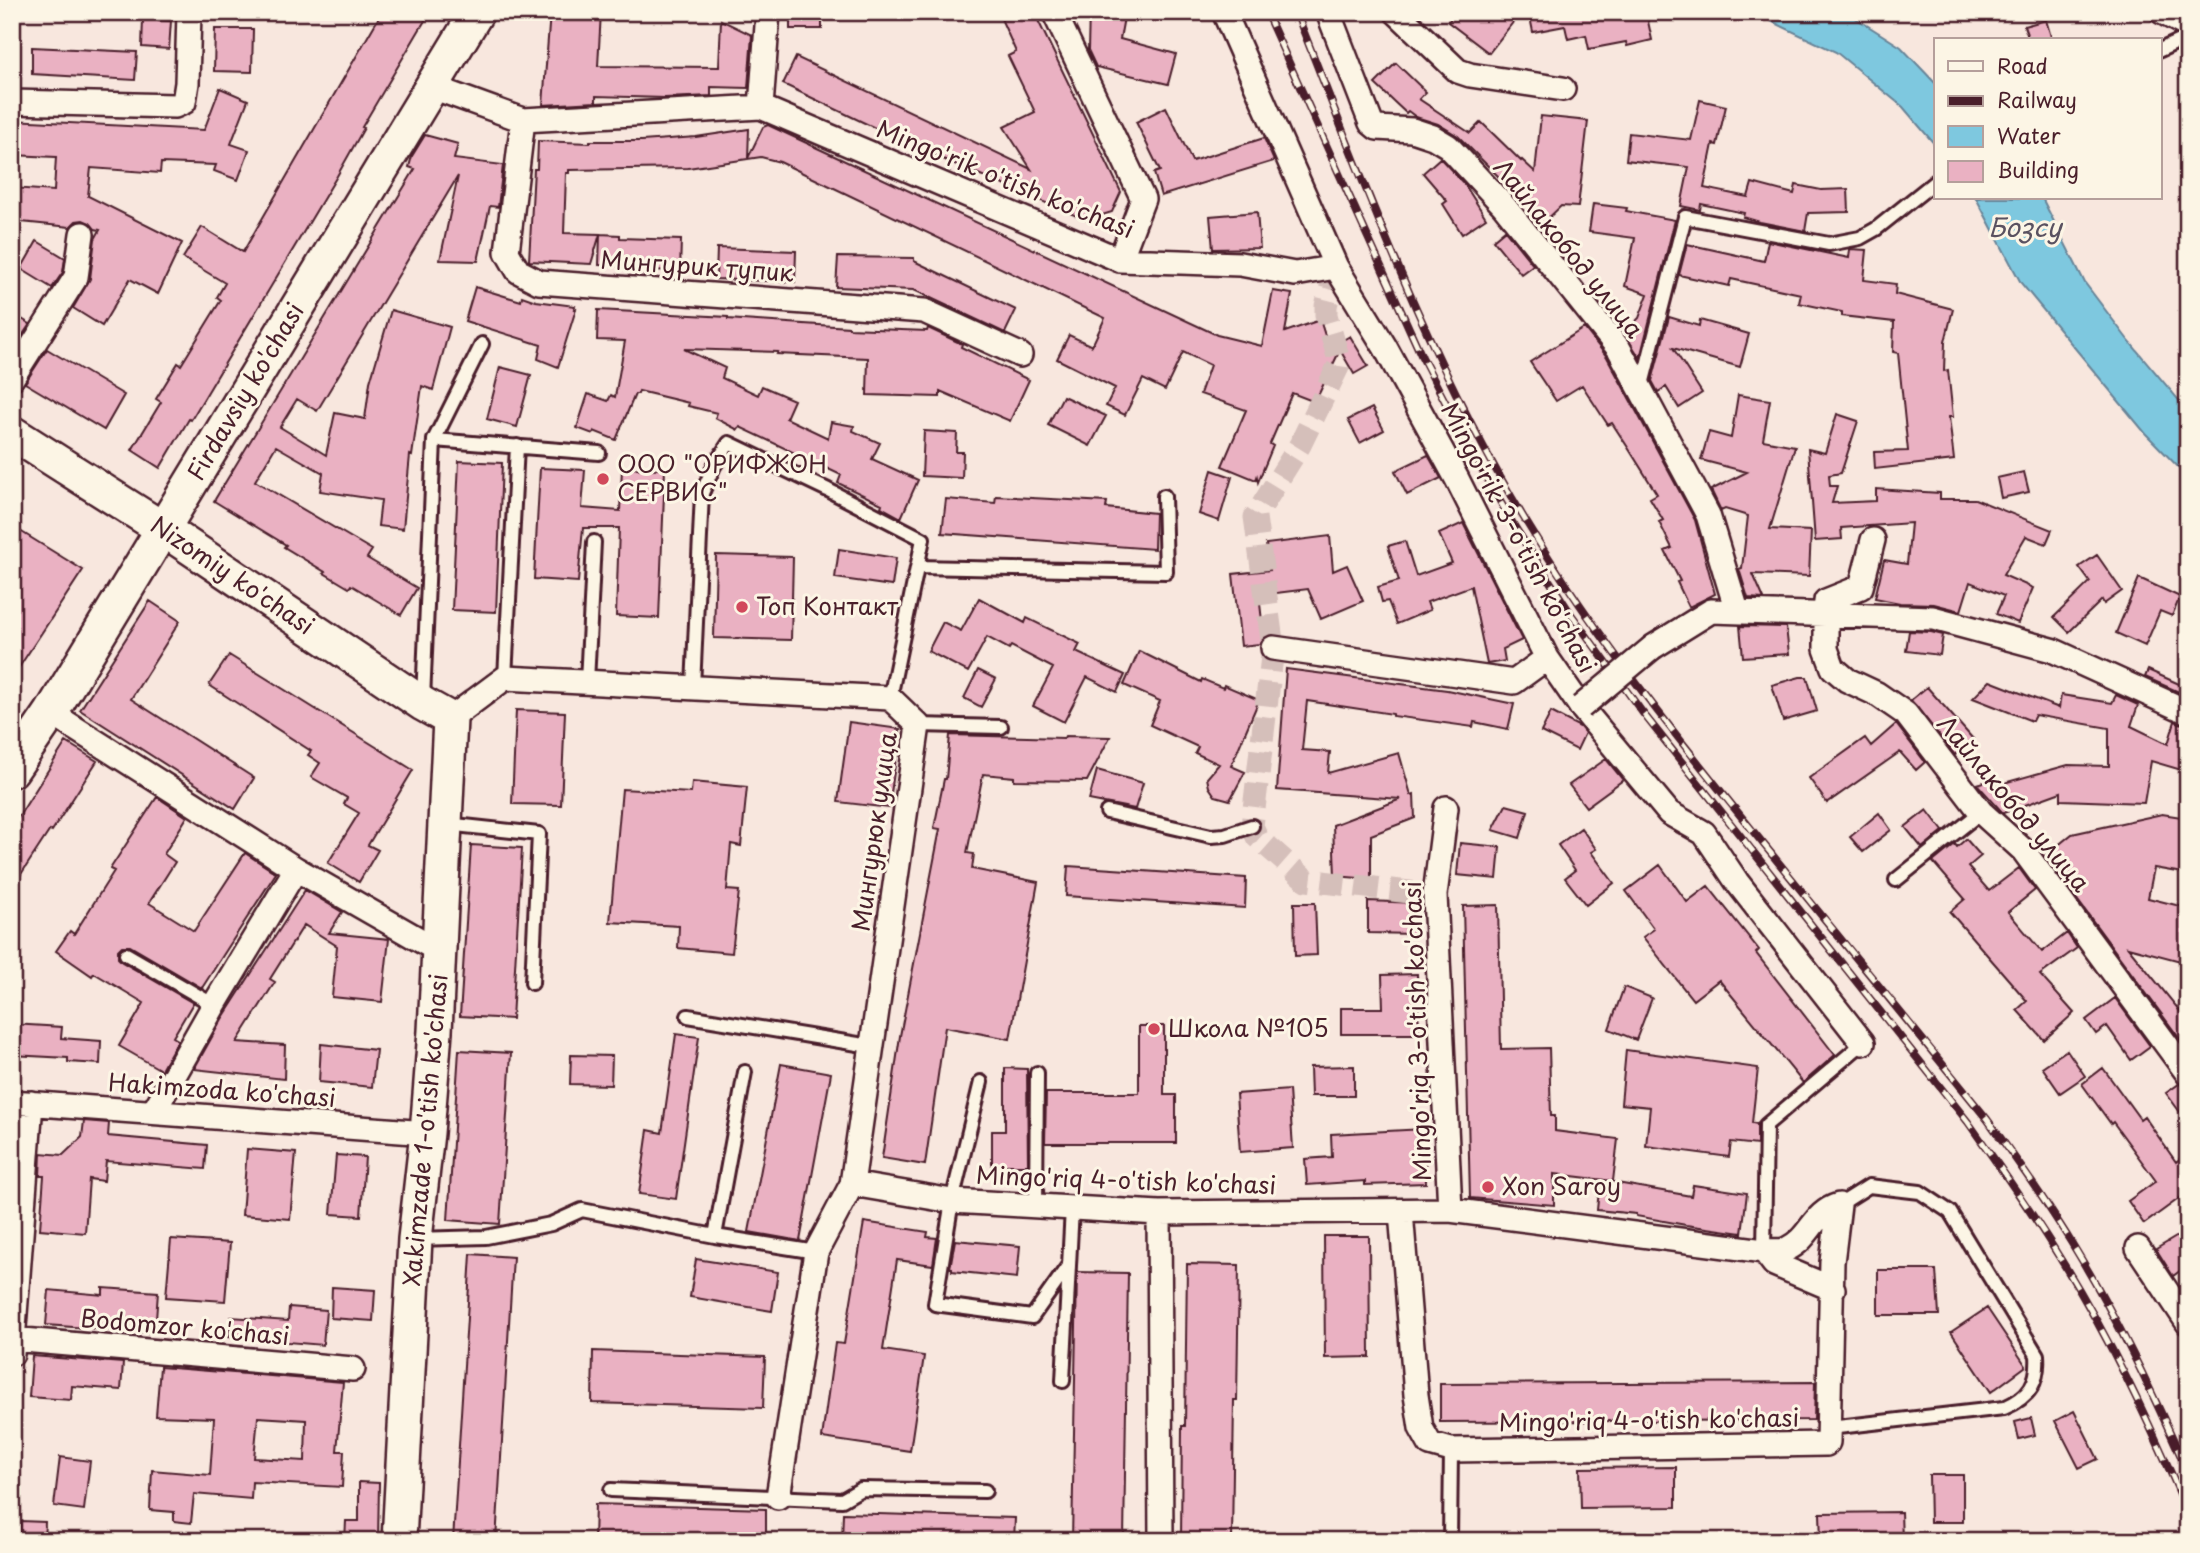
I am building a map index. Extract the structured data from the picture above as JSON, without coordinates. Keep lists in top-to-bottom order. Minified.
{"streets":{"street":["Mingo'rik o'tish ko'chasi","Лайлакобод улица","Мингурик тупик","Firdavsiy ko'chasi","Mingo'rik 3-o'tish ko'chasi","Nizomiy ko'chasi","Мингурюк улица","Mingo'riq 3-o'tish ko'chasi","Hakimzoda ko'chasi","Xakimzade 1-o'tish ko'chasi","Mingo'riq 4-o'tish ko'chasi","Bodomzor ko'chasi"]},"crossings":[["Mingo'rik o'tish ko'chasi","Мингурик тупик"],["Mingo'rik o'tish ko'chasi","Firdavsiy ko'chasi"],["Mingo'rik o'tish ko'chasi","Mingo'rik 3-o'tish ko'chasi"],["Firdavsiy ko'chasi","Nizomiy ko'chasi"],["Nizomiy ko'chasi","Xakimzade 1-o'tish ko'chasi"],["Мингурюк улица","Mingo'riq 4-o'tish ko'chasi"],["Mingo'riq 3-o'tish ko'chasi","Mingo'riq 4-o'tish ko'chasi"],["Hakimzoda ko'chasi","Xakimzade 1-o'tish ko'chasi"]],"water":["Бозсу"],"places":["ООО \"ОРИФЖОН СЕРВИС\"","Топ Контакт","Школа №105","Xon Saroy"],"legend":["Road","Railway","Water","Building"]}
